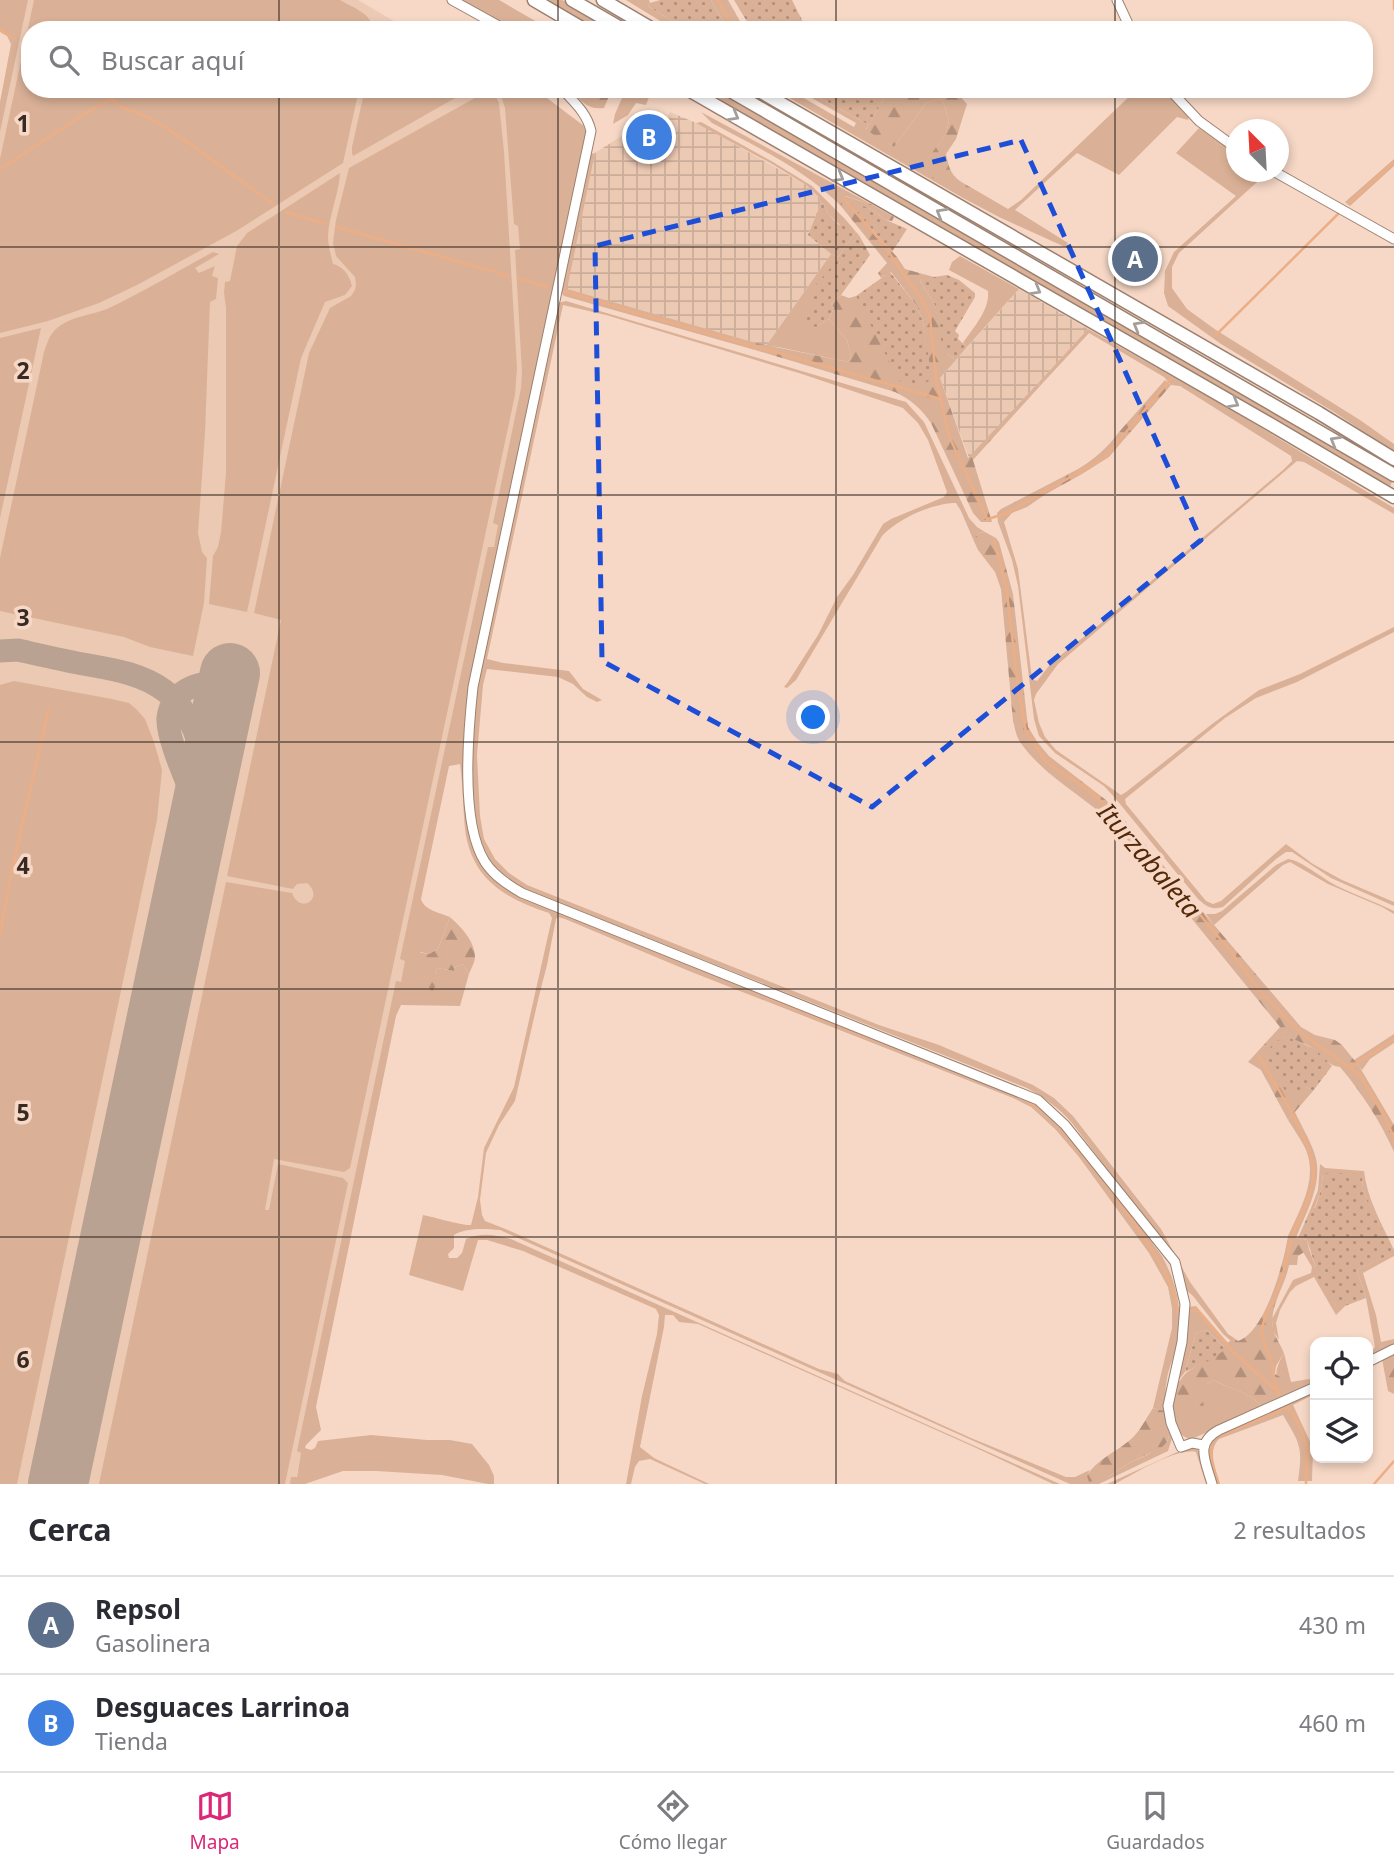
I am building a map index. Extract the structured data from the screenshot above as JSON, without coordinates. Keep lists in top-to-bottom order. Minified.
{"water":["Iturzabaleta"],"north":"top left","page":{"search":"Buscar aquí","pins":["B","A"],"heading":["Cerca","2 resultados"],"list":[{"mark":"A","name":"Repsol","note":"Gasolinera","value":"430 m"},{"mark":"B","name":"Desguaces Larrinoa","note":"Tienda","value":"460 m"}],"nav":["Mapa","Cómo llegar","Guardados"]},"grid":{"rows":["1","2","3","4","5","6"]}}
